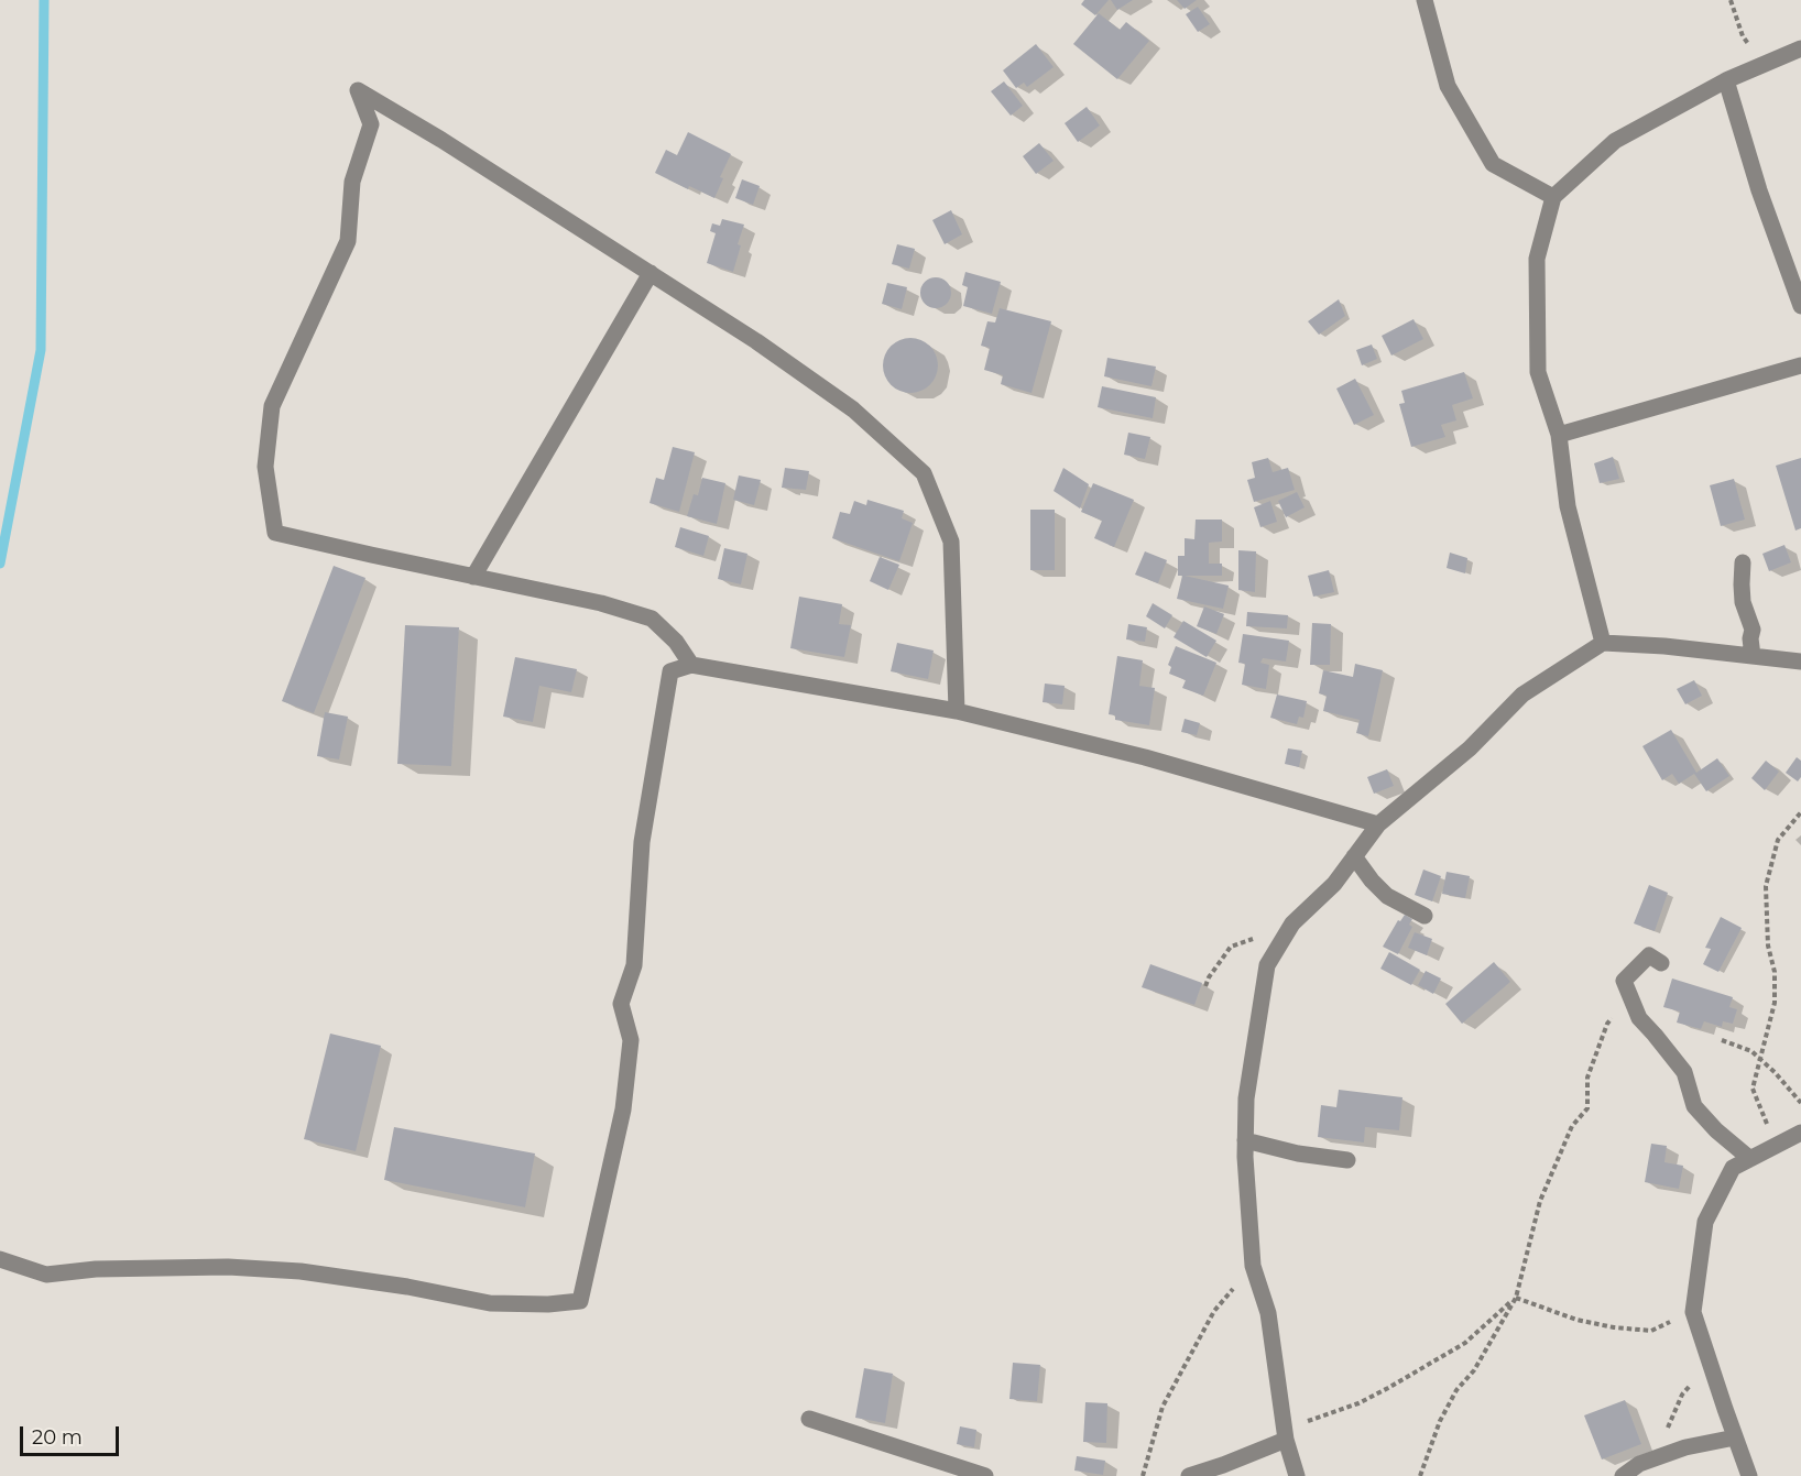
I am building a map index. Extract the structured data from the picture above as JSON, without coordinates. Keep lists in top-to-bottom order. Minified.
{"scale_bar":"20 m"}
